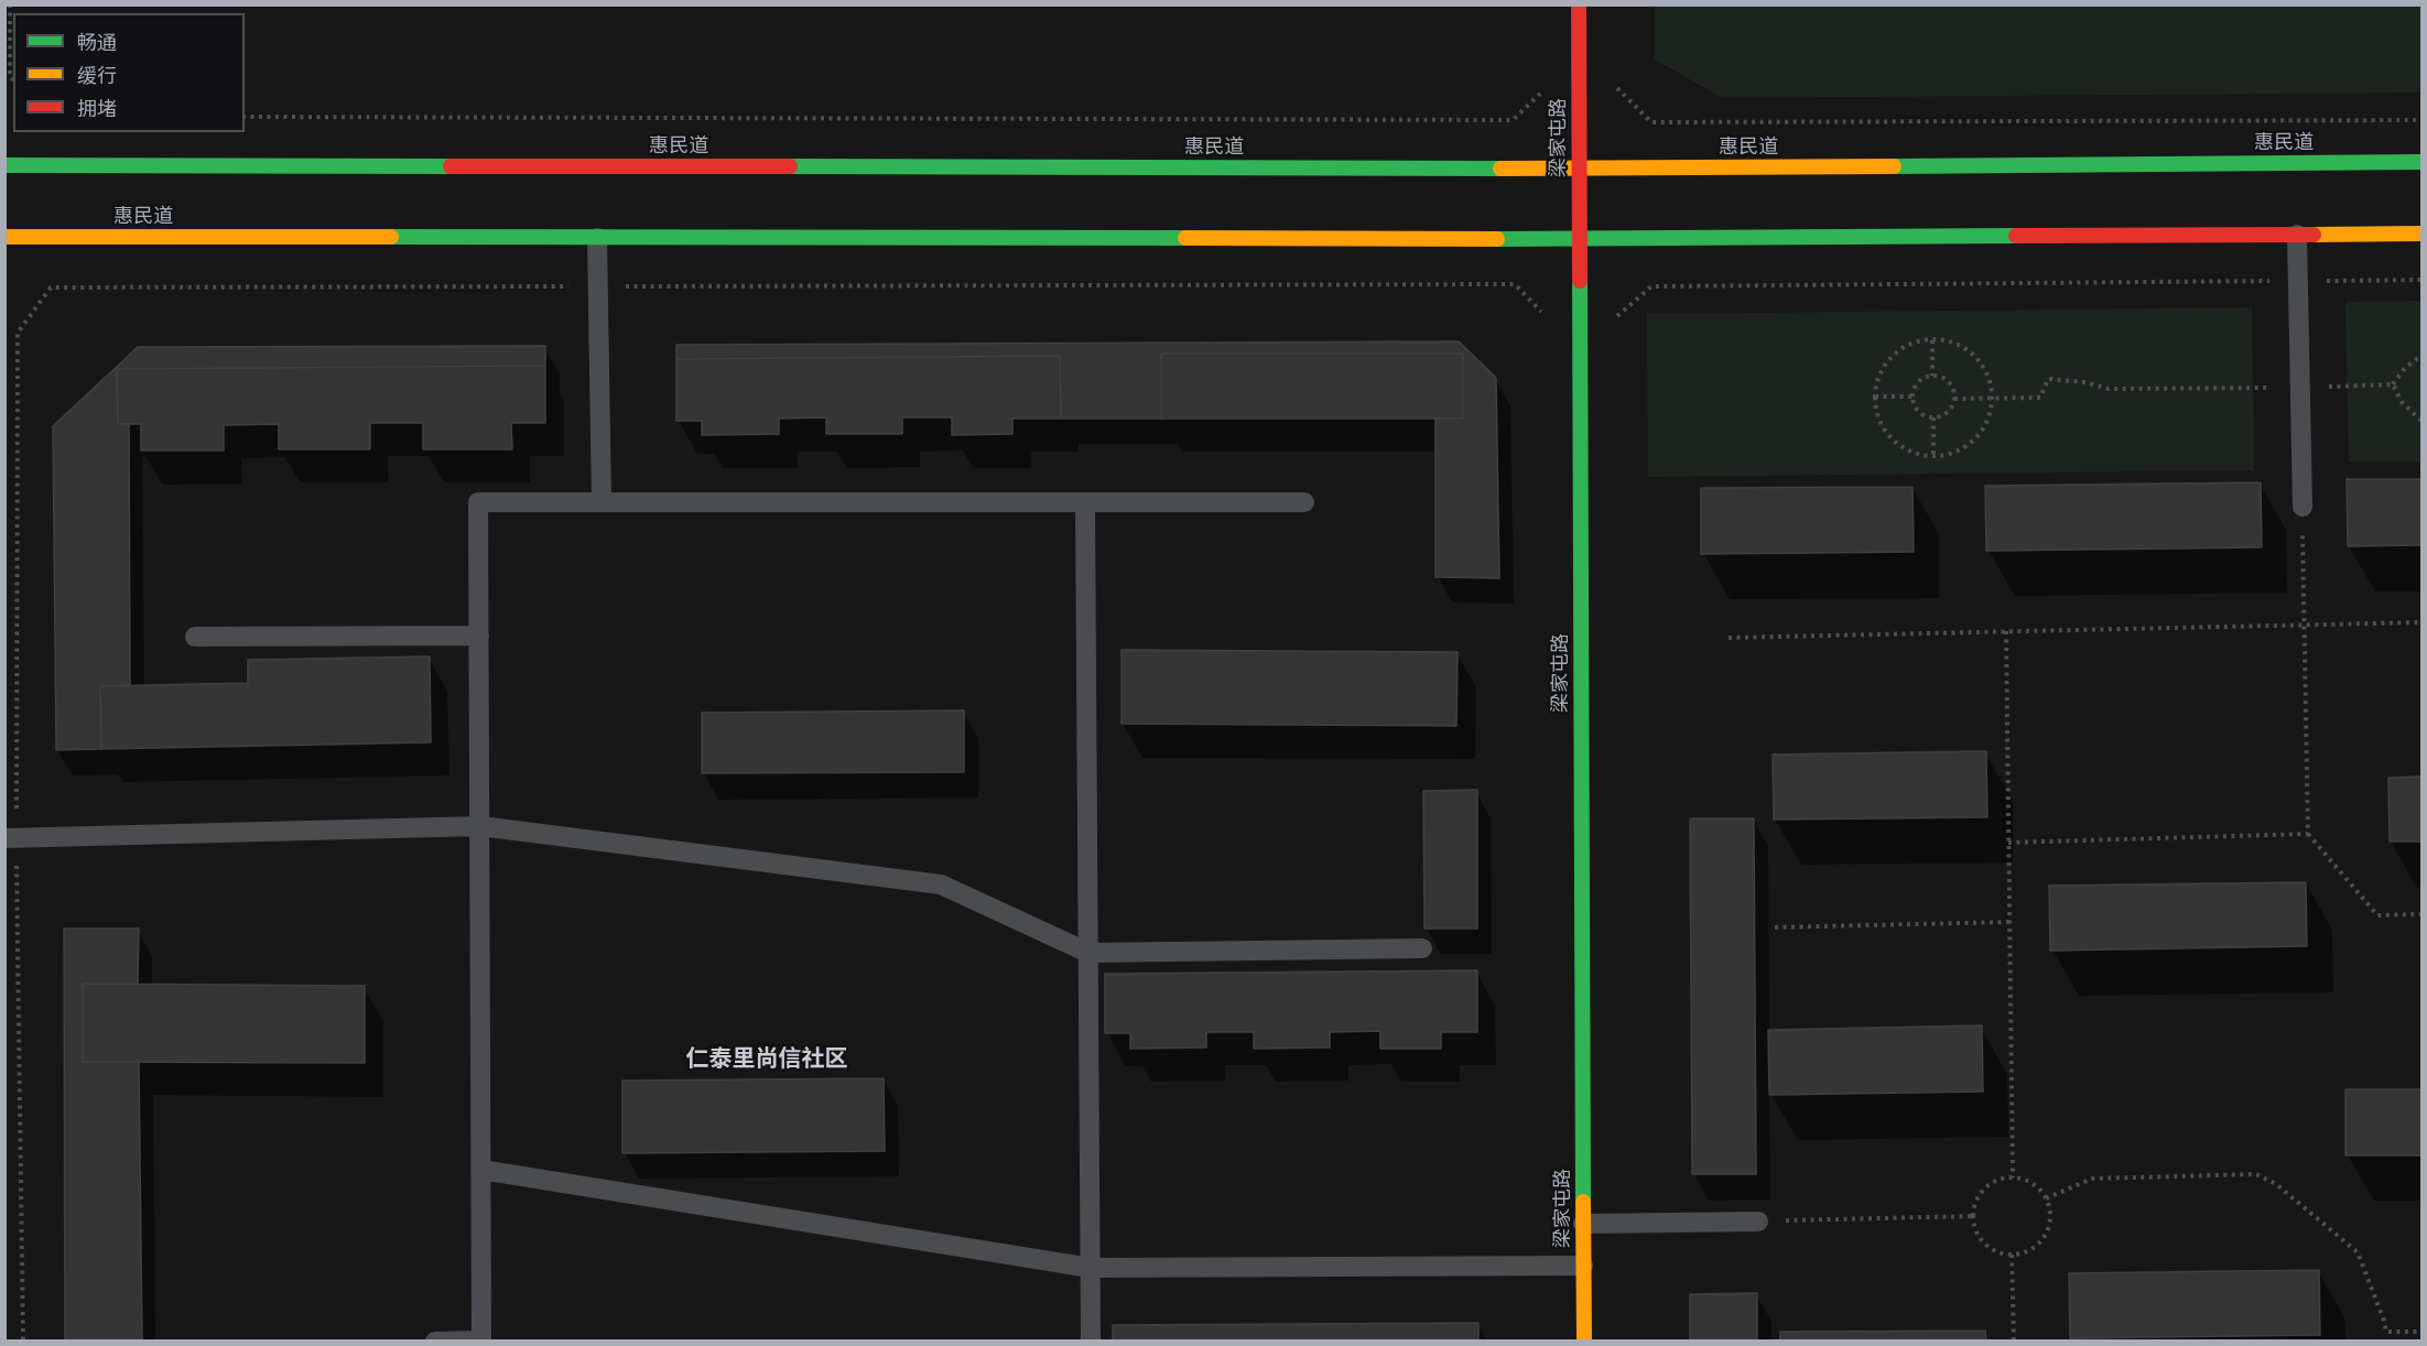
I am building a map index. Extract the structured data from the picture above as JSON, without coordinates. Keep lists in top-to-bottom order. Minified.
{"streets":{"main road":["梁家屯路","惠民道"]},"crossings":[["梁家屯路","惠民道"]],"districts":["仁泰里尚信社区"],"legend":["畅通","缓行","拥堵"]}
